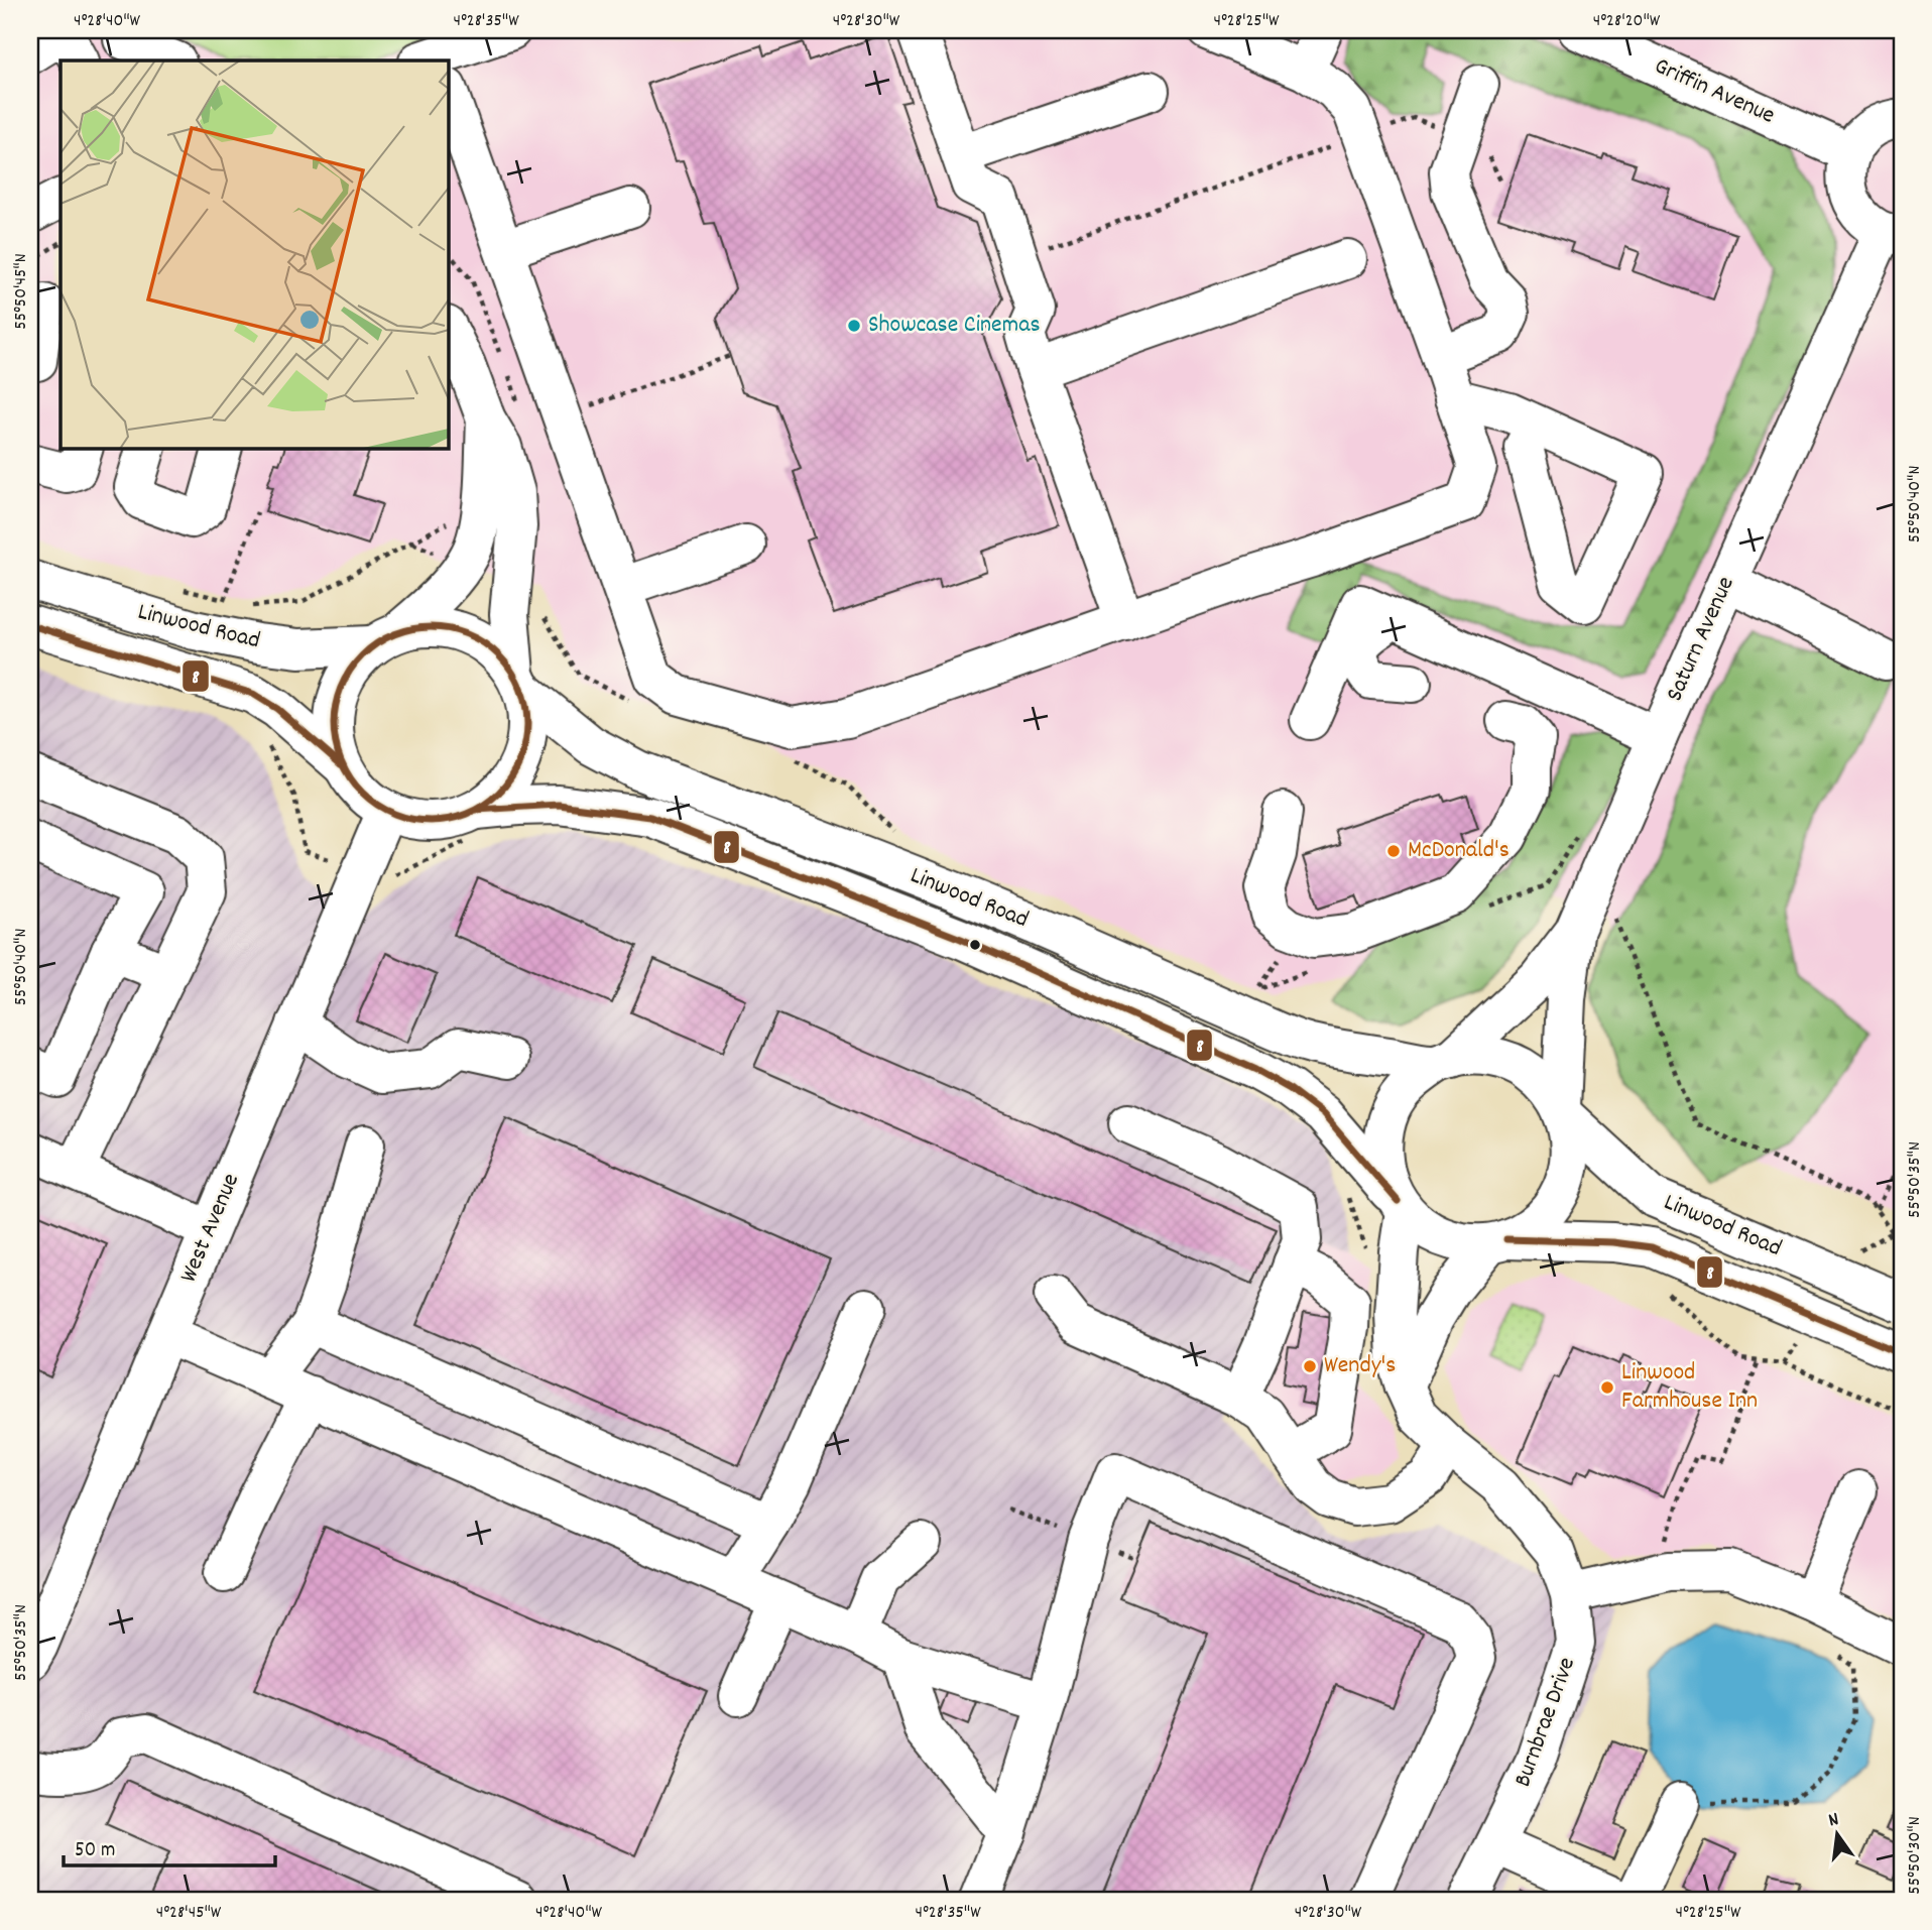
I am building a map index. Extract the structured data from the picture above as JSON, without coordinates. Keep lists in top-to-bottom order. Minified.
{"streets":{"street":["Griffin Avenue","Linwood Road","Saturn Avenue","West Avenue","Burnbrae Drive"]},"crossings":[["Linwood Road","Saturn Avenue"],["Linwood Road","West Avenue"],["Linwood Road","Burnbrae Drive"],["Saturn Avenue","Burnbrae Drive"]],"places":["Showcase Cinemas","McDonald's","Wendy's","Linwood Farmhouse Inn"],"lines":["transit line 8"],"scale_bar":"50 m","north":"top","coordinates":["4°28'40\"W","4°28'35\"W","4°28'30\"W","4°28'25\"W","4°28'20\"W","55°50'45\"N","55°50'40\"N","55°50'35\"N","55°50'30\"N","4°28'45\"W"]}
